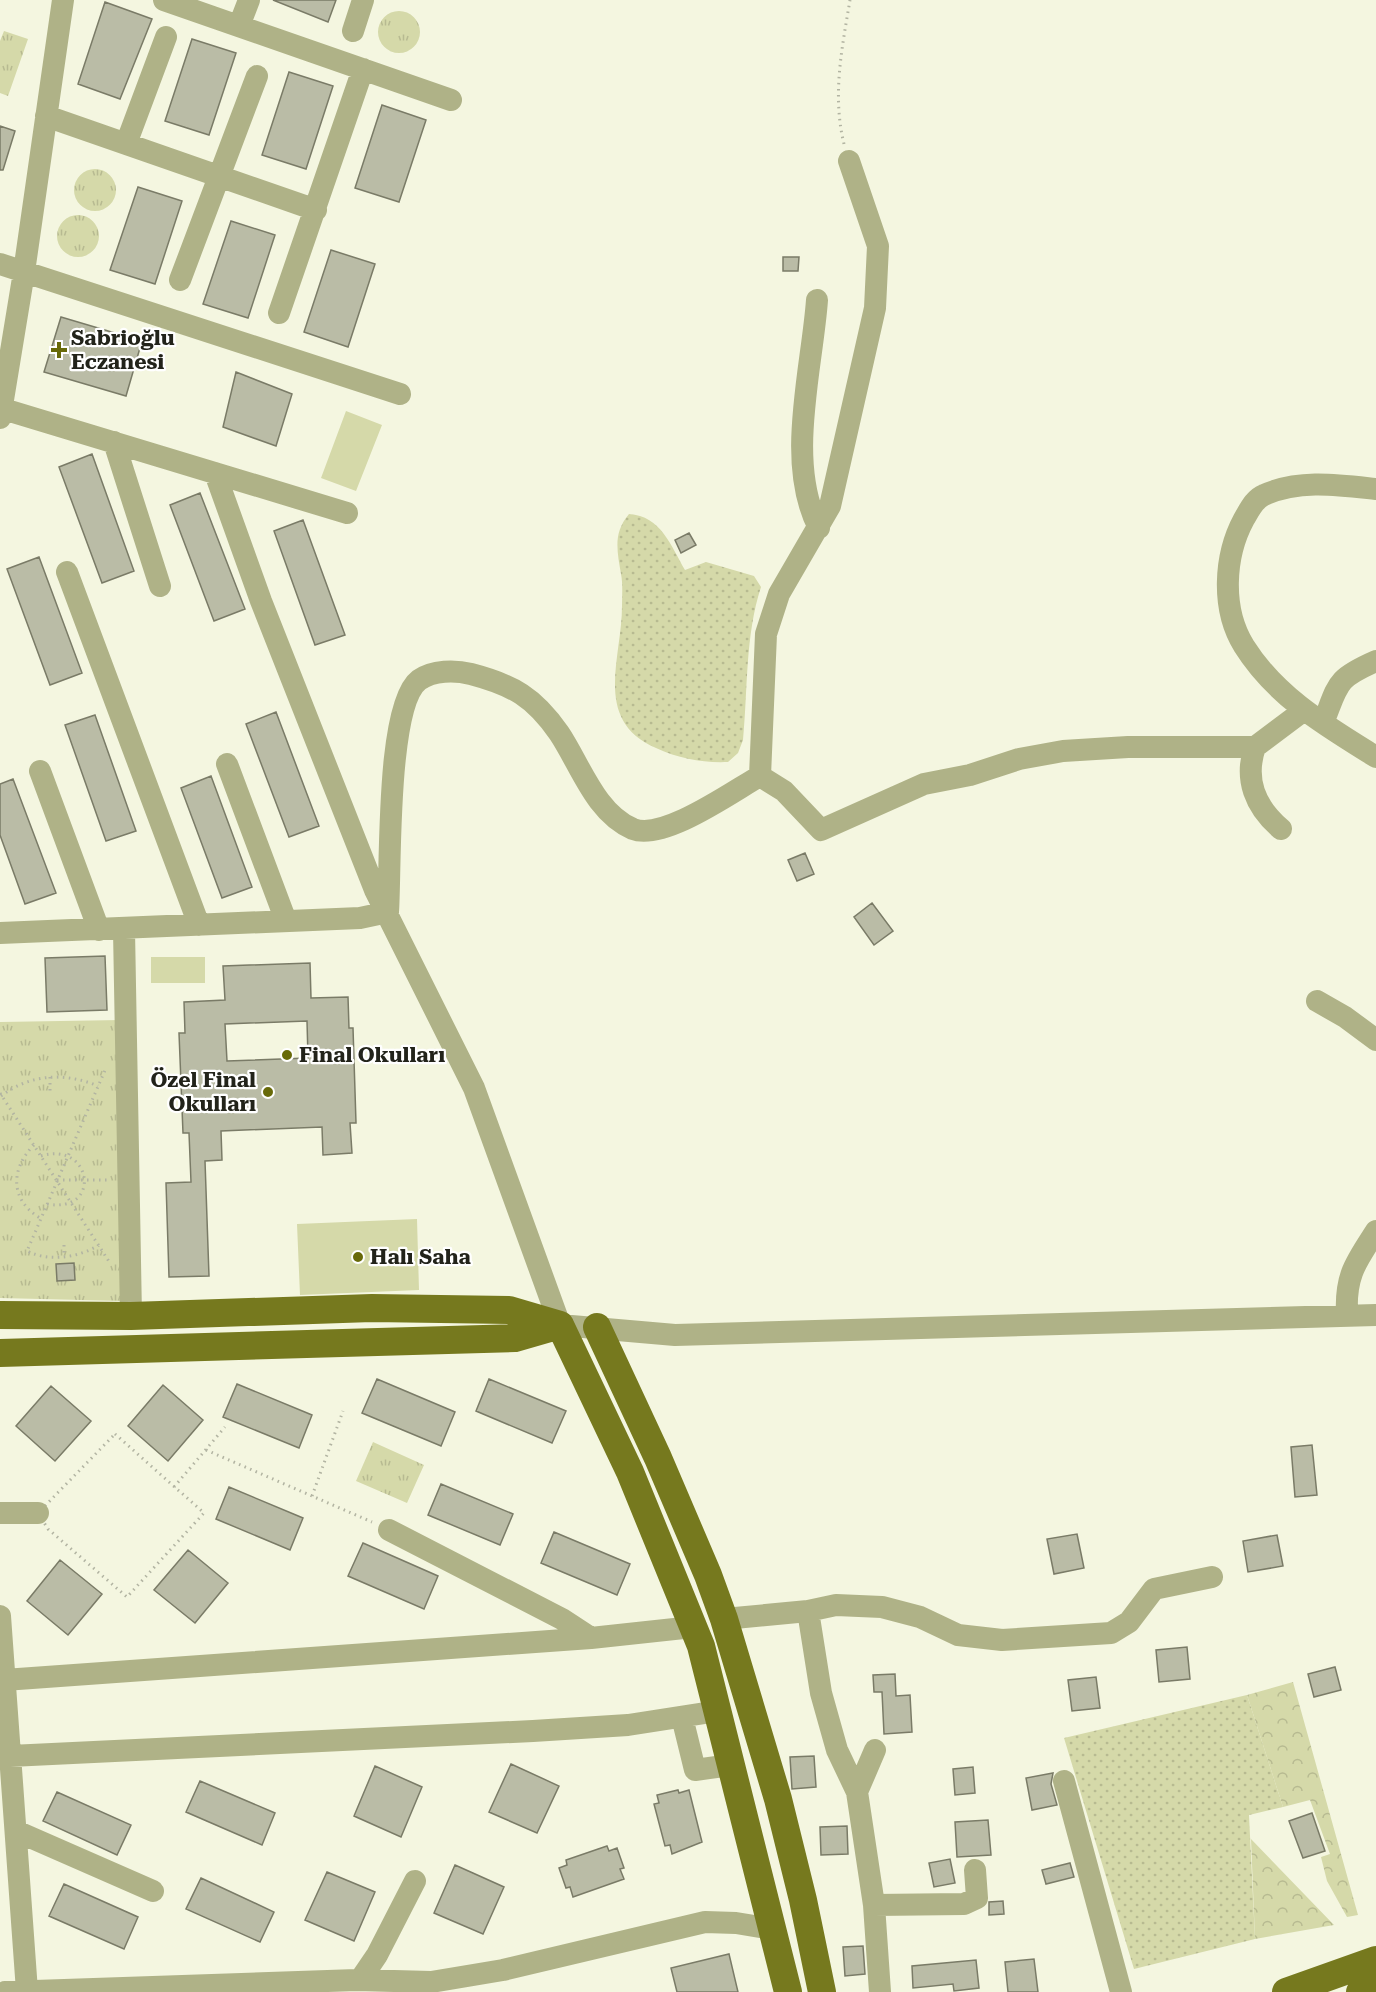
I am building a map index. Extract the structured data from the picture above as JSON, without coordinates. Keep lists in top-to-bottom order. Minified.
{"places":{"health":["Sabrioğlu Eczanesi"],"other":["Final Okulları","Özel Final Okulları","Halı Saha"]}}
